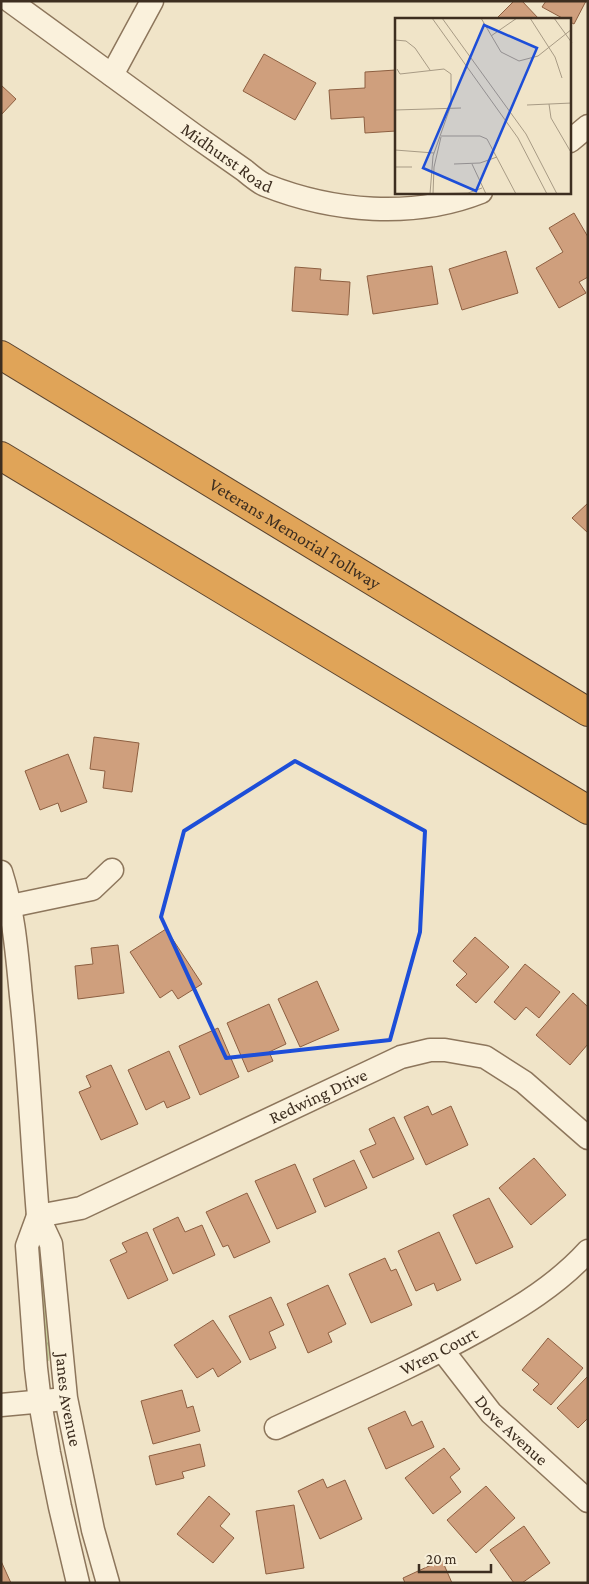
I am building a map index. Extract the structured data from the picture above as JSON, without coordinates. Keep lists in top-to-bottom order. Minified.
{"streets":{"highway":["Veterans Memorial Tollway"],"street":["Midhurst Road","Redwing Drive","Wren Court","Janes Avenue","Dove Avenue"]},"crossings":[["Redwing Drive","Janes Avenue"],["Wren Court","Dove Avenue"]],"scale_bar":"20 m"}
